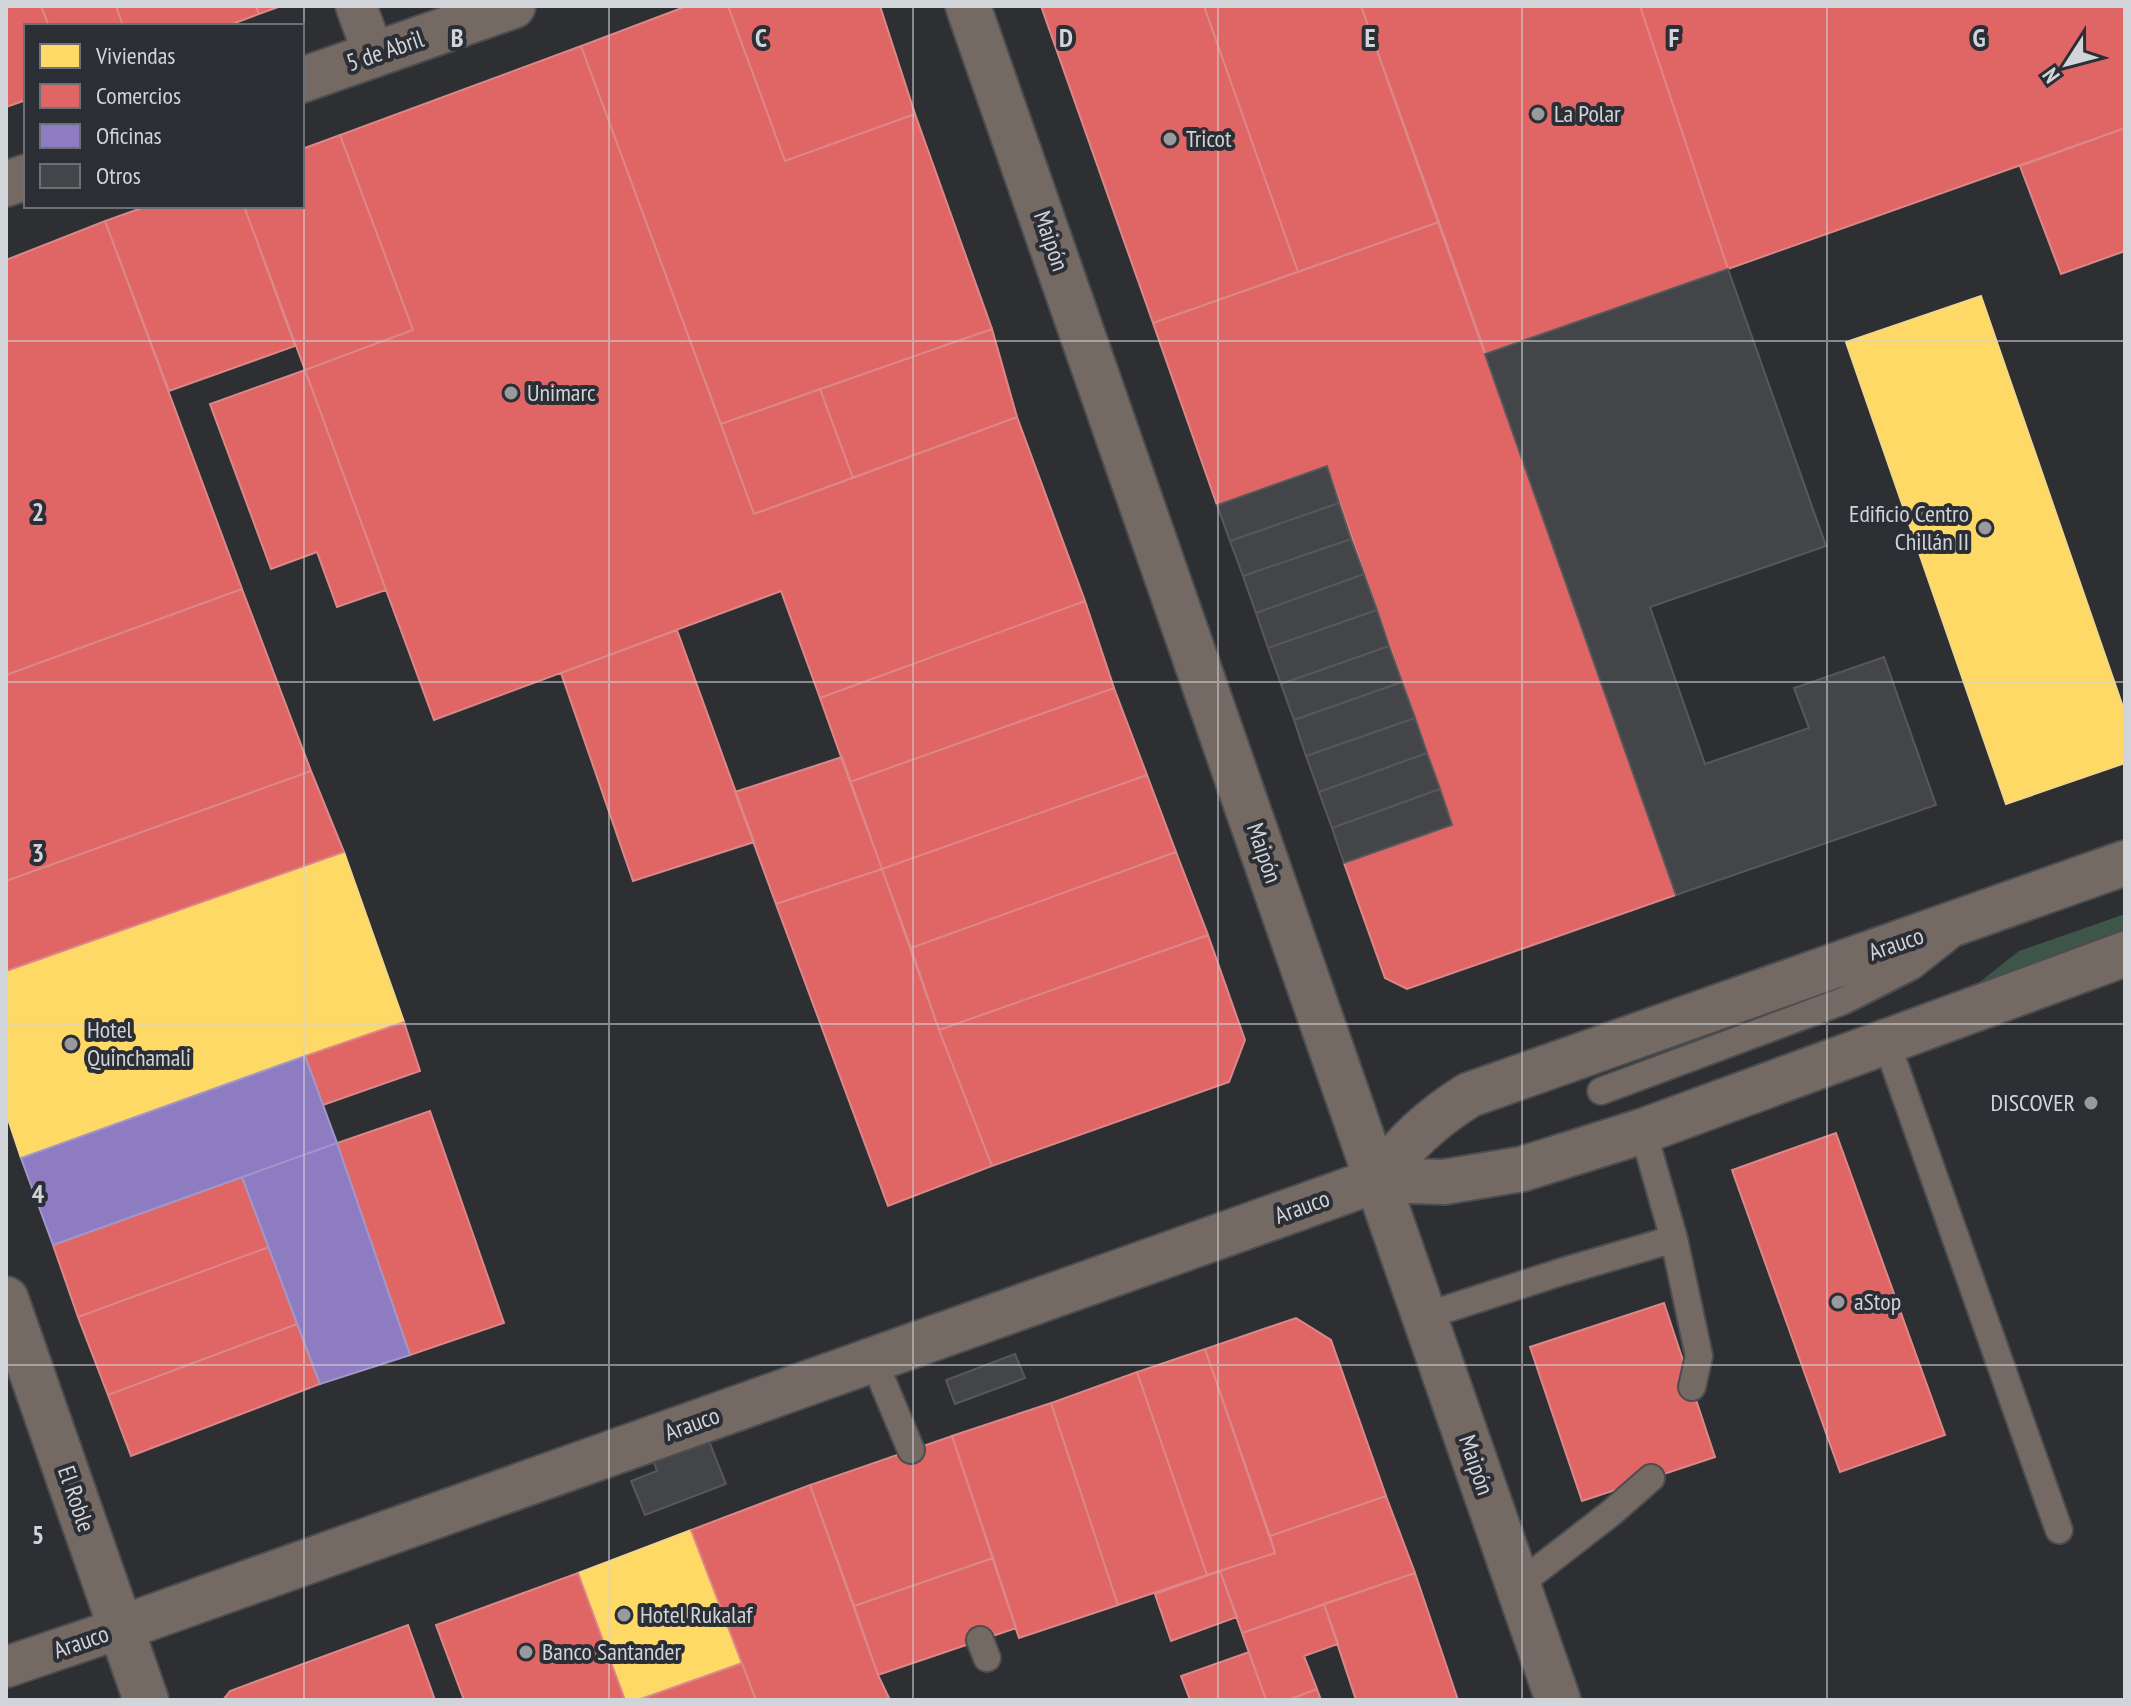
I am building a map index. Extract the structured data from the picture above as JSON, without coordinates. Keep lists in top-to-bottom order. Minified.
{"streets":{"street":["5 de Abril","Maipón","Arauco","El Roble"]},"crossings":[["Maipón","Arauco"],["Arauco","El Roble"]],"places":["La Polar","Tricot","Unimarc","Edificio Centro Chillán II","Hotel Quinchamali","DISCOVER","aStop","Hotel Rukalaf","Banco Santander"],"legend":["Viviendas","Comercios","Oficinas","Otros"],"north":"bottom left","grid":{"columns":["B","C","D","E","F","G"],"rows":["2","3","4","5"]}}
